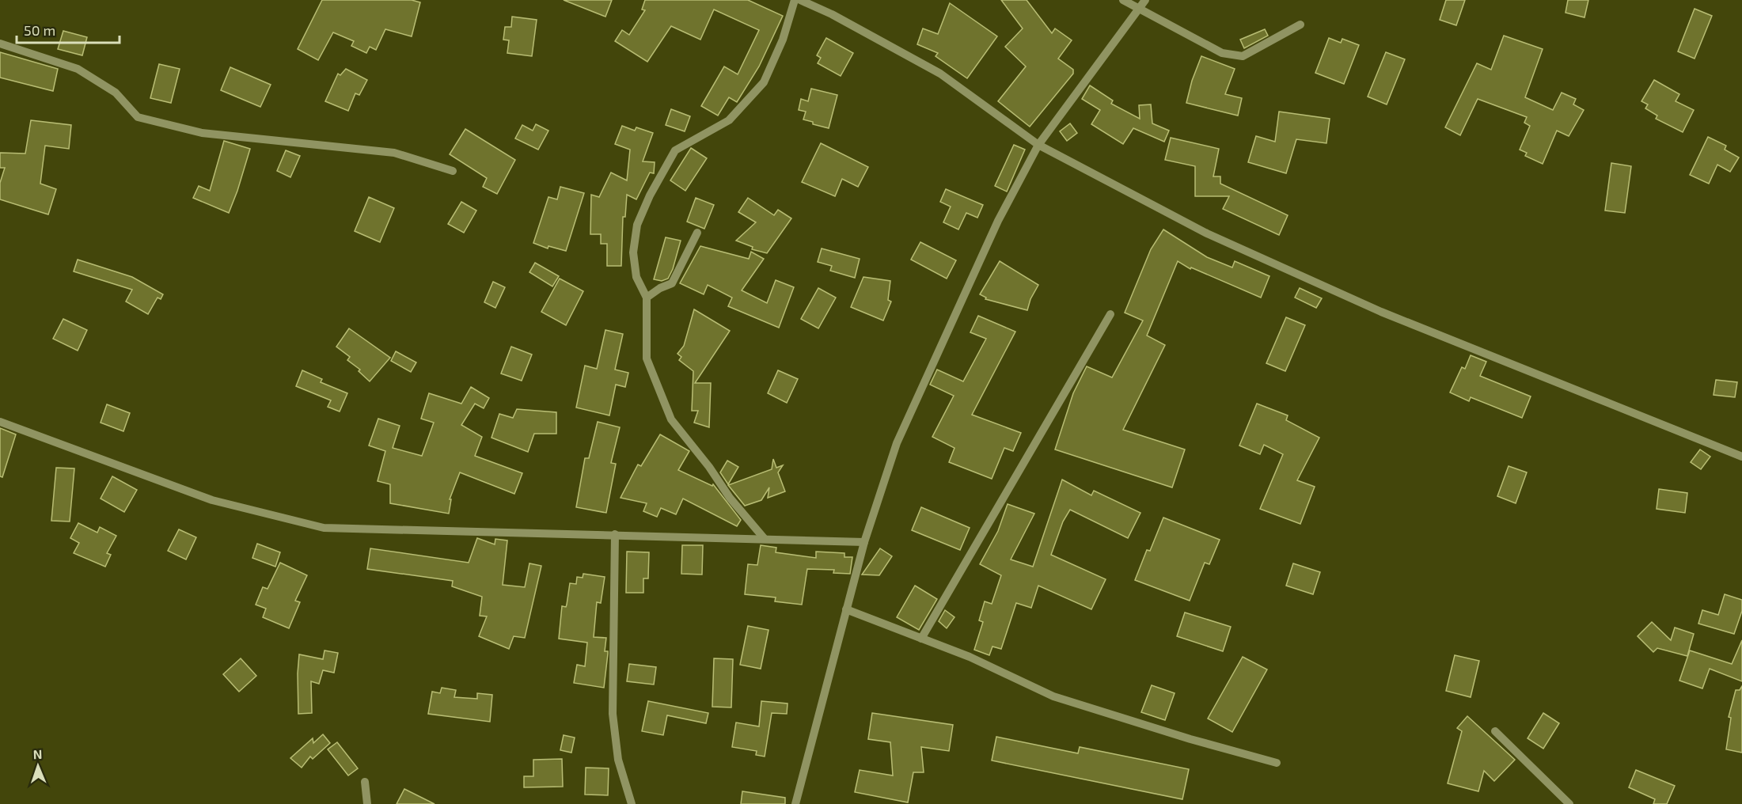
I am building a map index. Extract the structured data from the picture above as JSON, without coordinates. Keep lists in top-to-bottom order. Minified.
{"scale_bar":"50 m","north":"top"}
